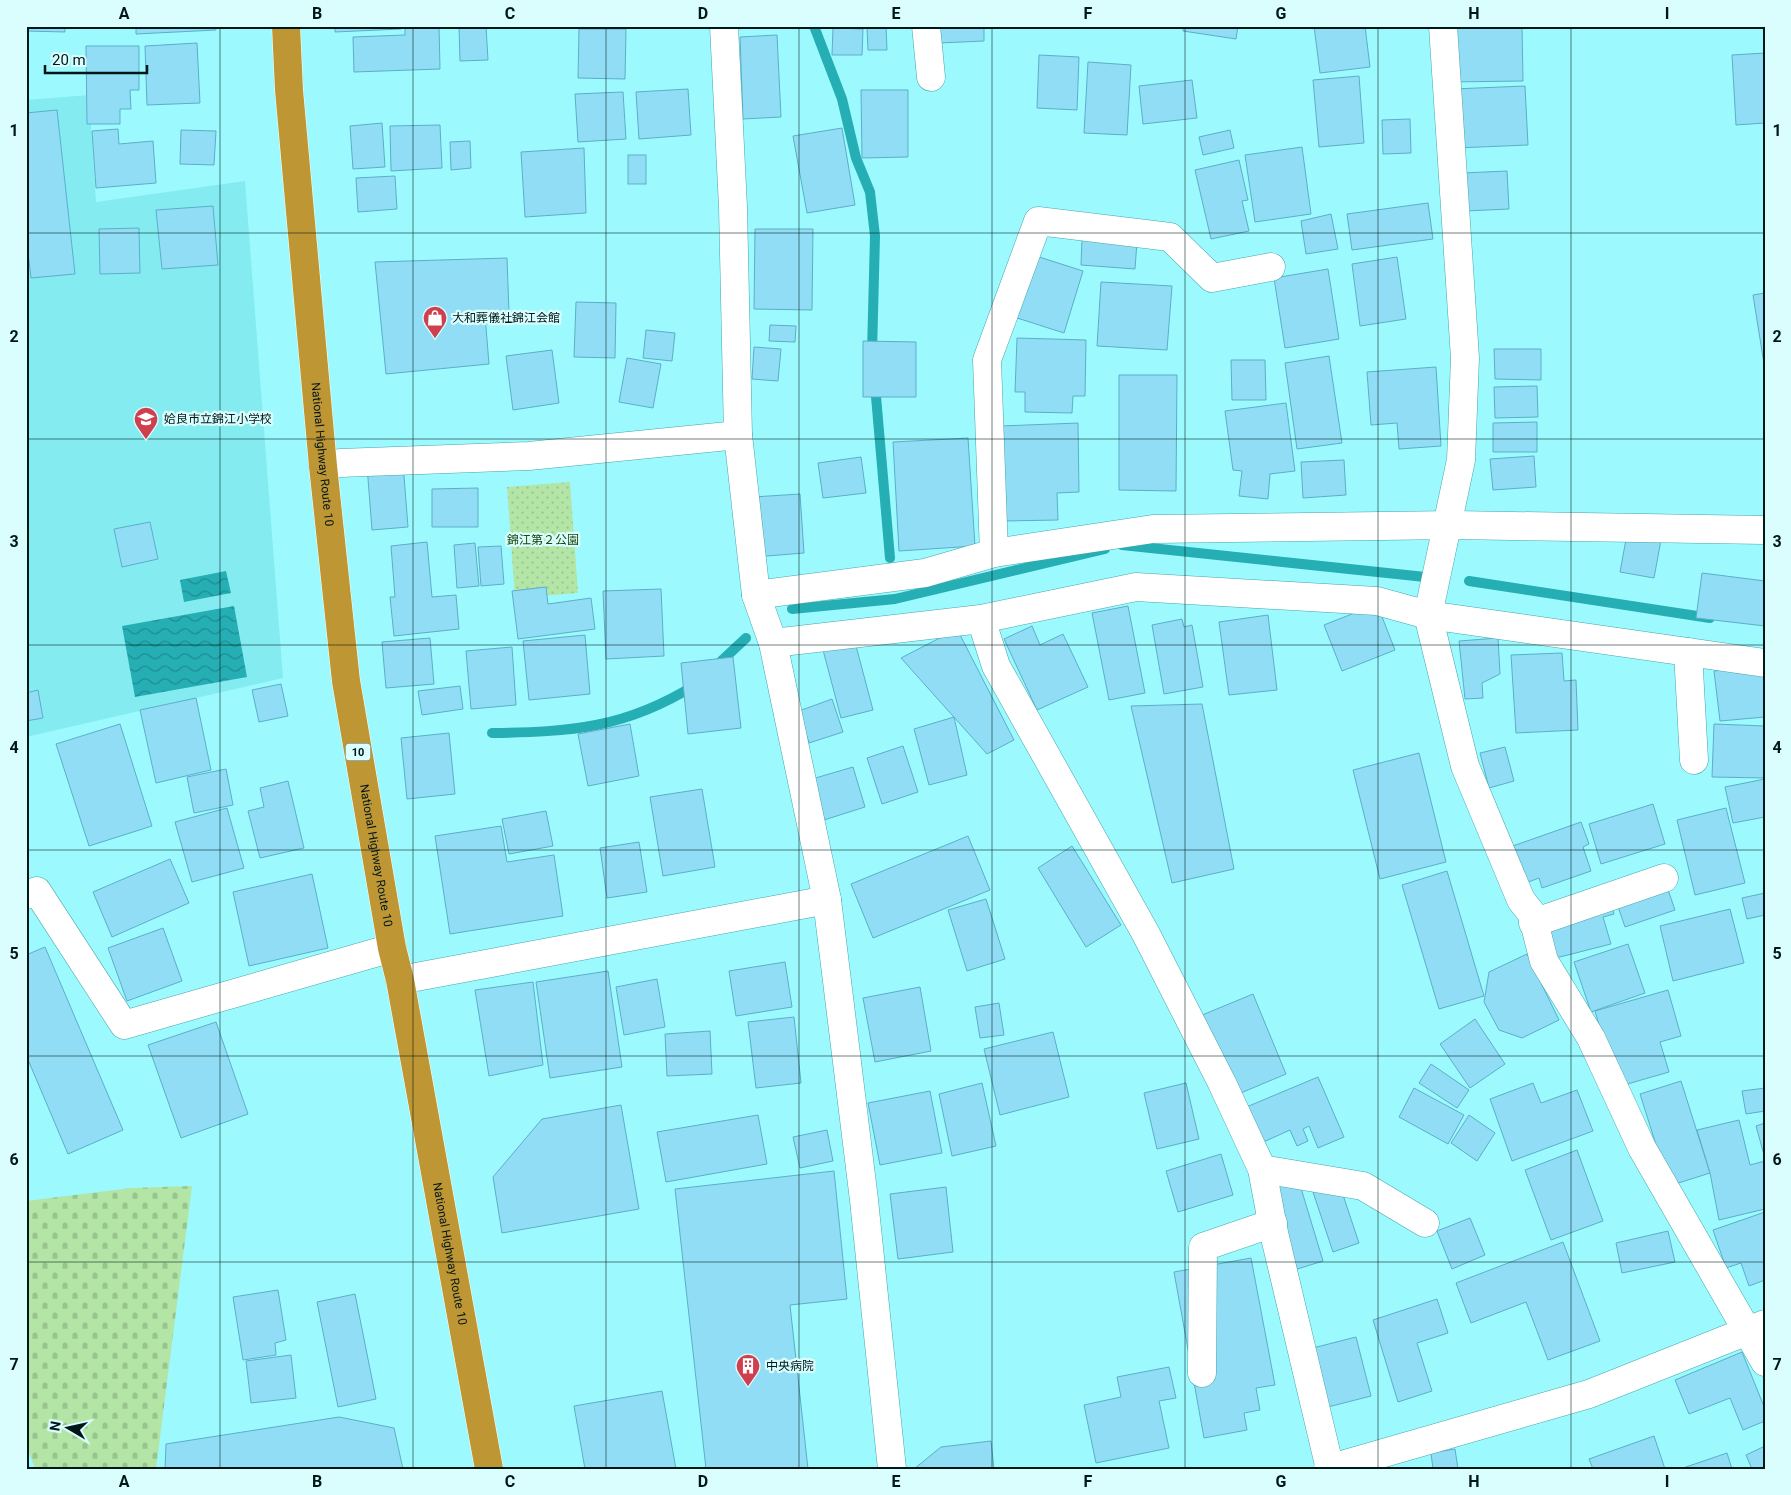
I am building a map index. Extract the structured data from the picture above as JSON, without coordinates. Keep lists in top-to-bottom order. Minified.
{"streets":{"highway":["National Highway Route 10","10"]},"parks":["錦江第２公園"],"places":{"shop":["大和葬儀社錦江会館"],"school or university":["姶良市立錦江小学校"],"building":["中央病院"]},"scale_bar":"20 m","north":"left","grid":{"columns":["A","B","C","D","E","F","G","H","I"],"rows":["1","2","3","4","5","6","7"]}}
